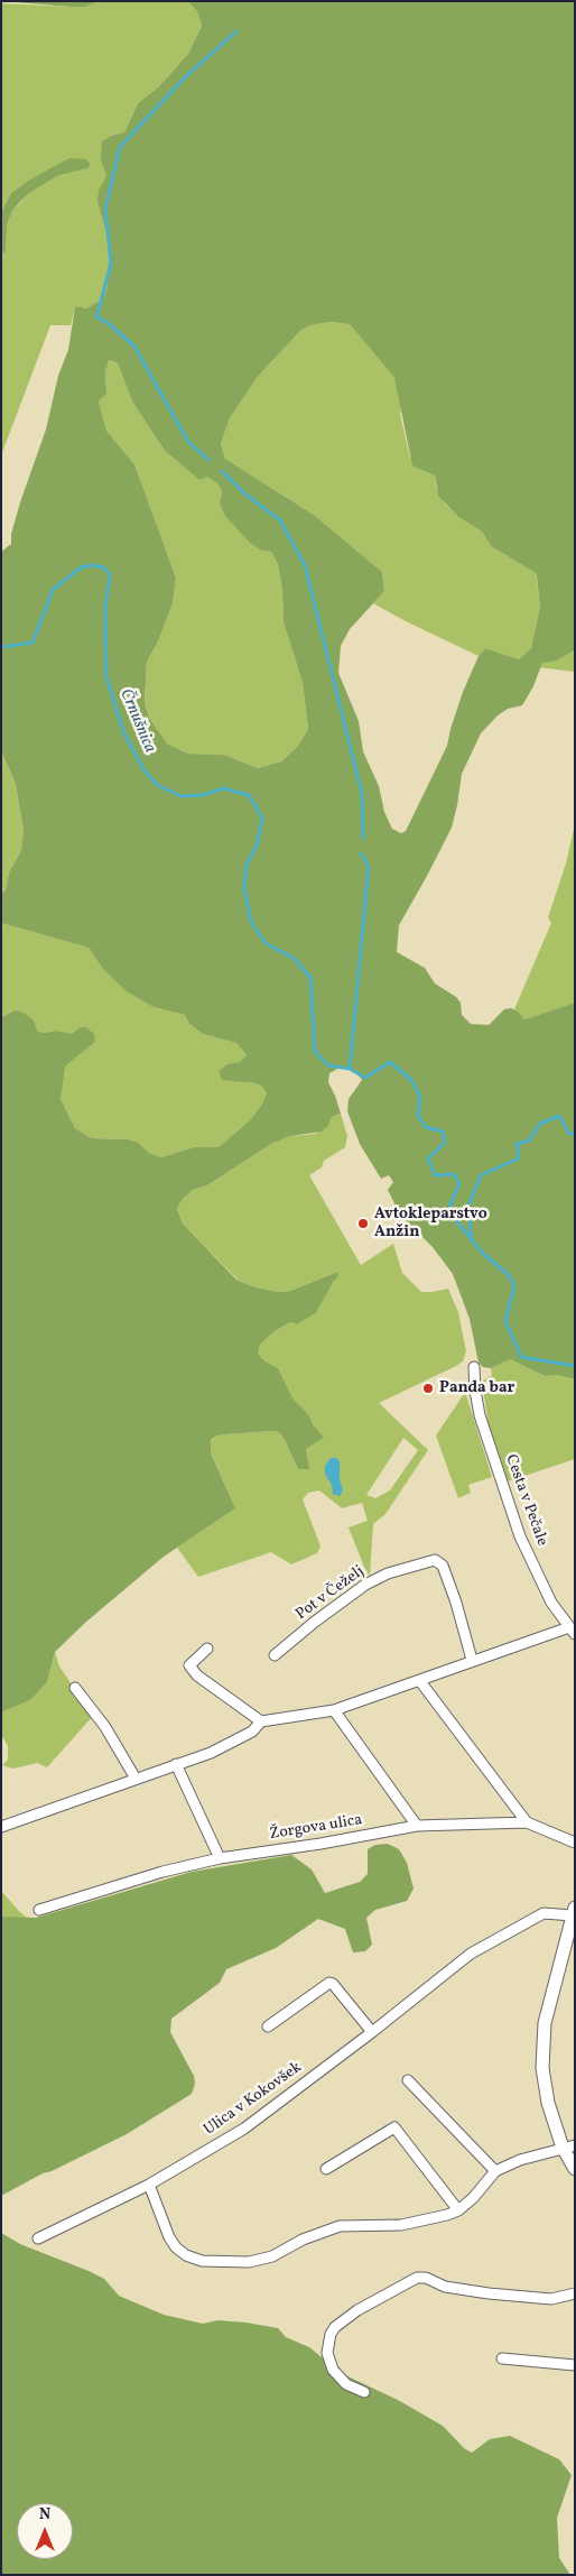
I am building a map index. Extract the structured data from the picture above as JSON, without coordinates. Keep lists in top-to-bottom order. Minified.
{"streets":{"street":["Cesta v Pečale","Pot v Čeželj","Žorgova ulica","Ulica v Kokovšek"]},"water":["Črnušnica"],"places":["Avtokleparstvo Anžin","Panda bar"],"north":"top"}
